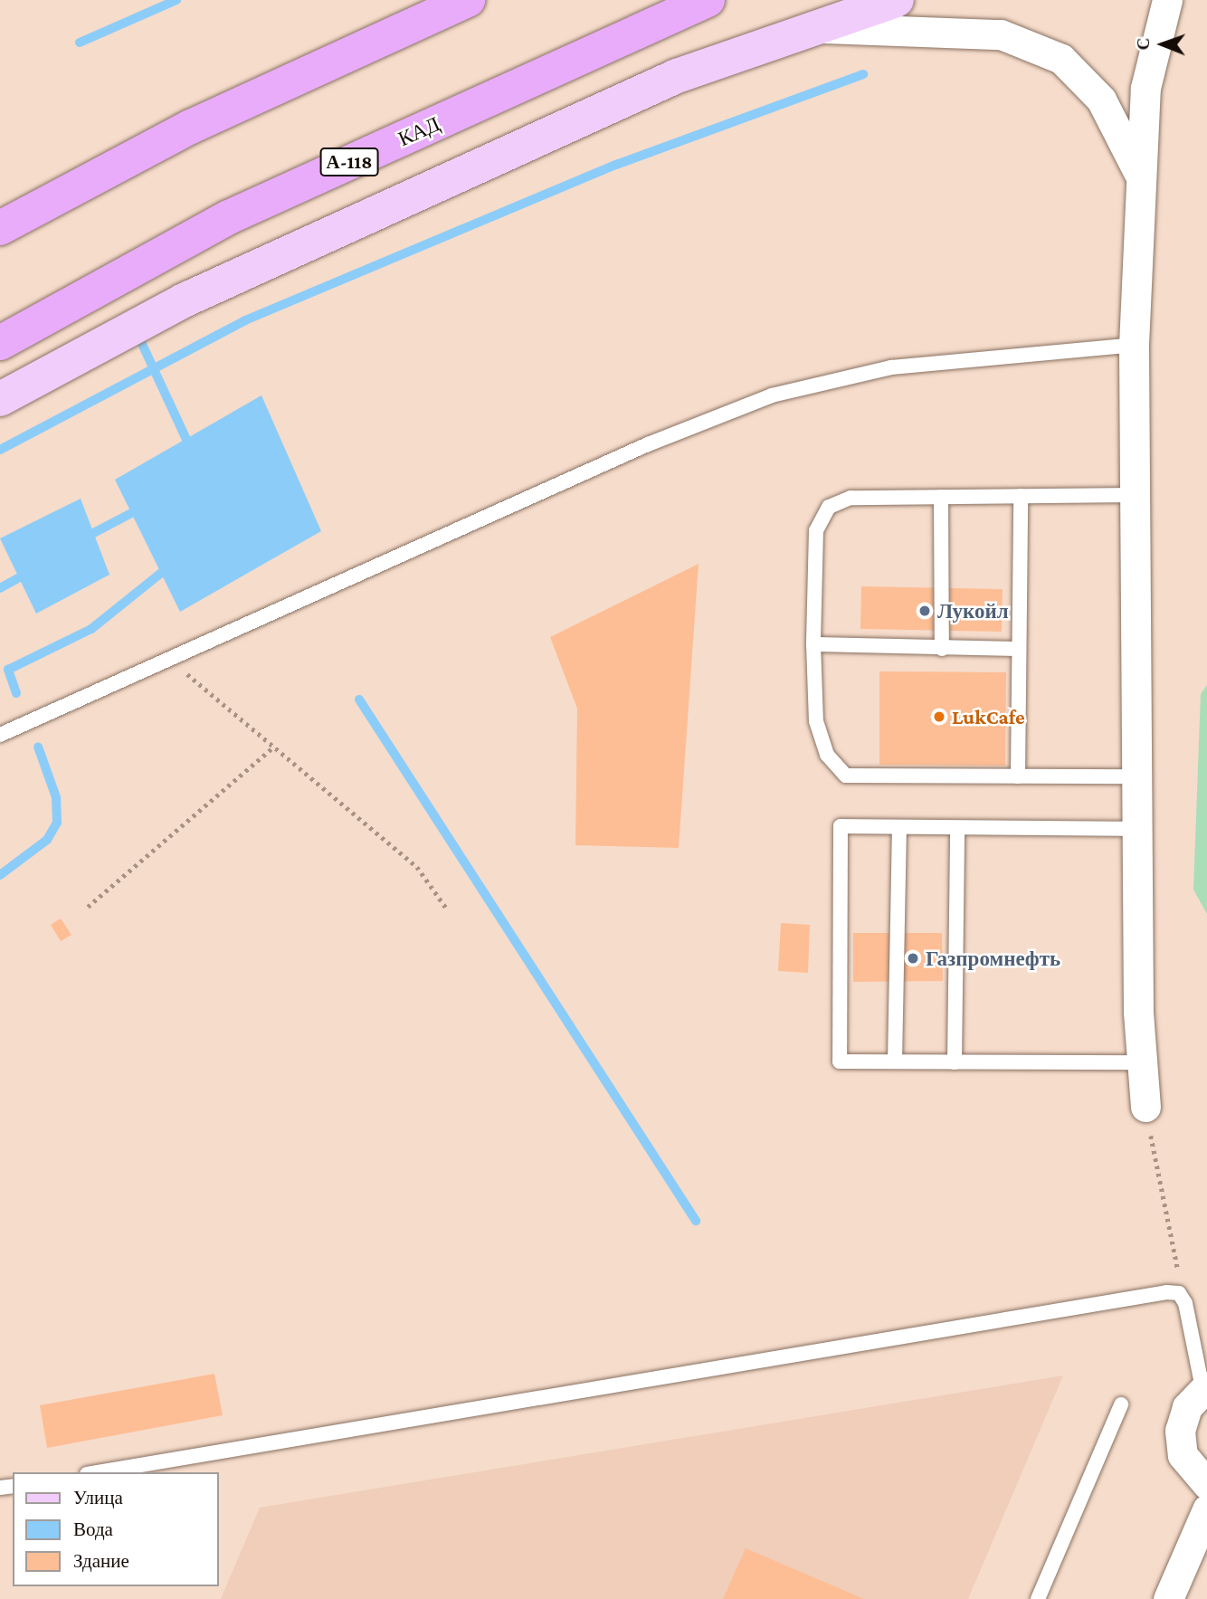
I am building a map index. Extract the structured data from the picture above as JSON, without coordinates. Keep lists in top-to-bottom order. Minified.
{"streets":{"highway":["КАД","А-118"]},"places":["Лукойл","LukCafe","Газпромнефть"],"legend":["Улица","Вода","Здание"],"north":"left"}
